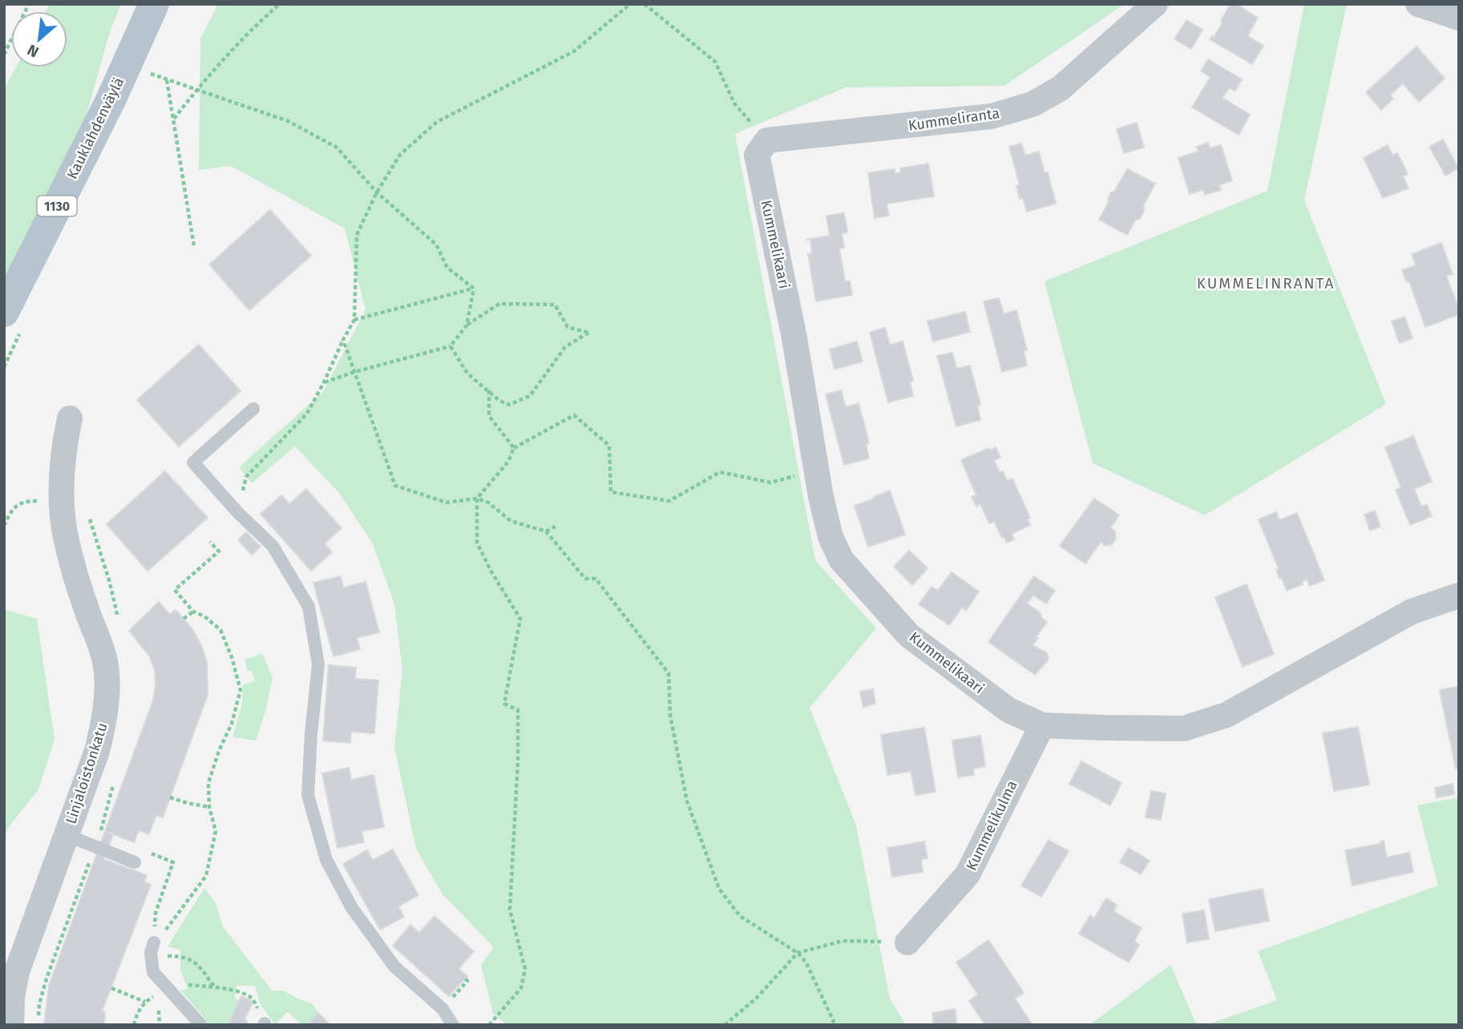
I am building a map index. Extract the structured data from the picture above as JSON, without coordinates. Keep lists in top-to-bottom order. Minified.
{"streets":{"main road":["Kauklahdenväylä","1130"],"street":["Kummeliranta","Kummelikaari","Linjaloistonkatu","Kummelikulma"]},"crossings":[["Kummeliranta","Kummelikaari"],["Kummelikaari","Kummelikulma"]],"districts":["KUMMELINRANTA"],"north":"bottom left"}
